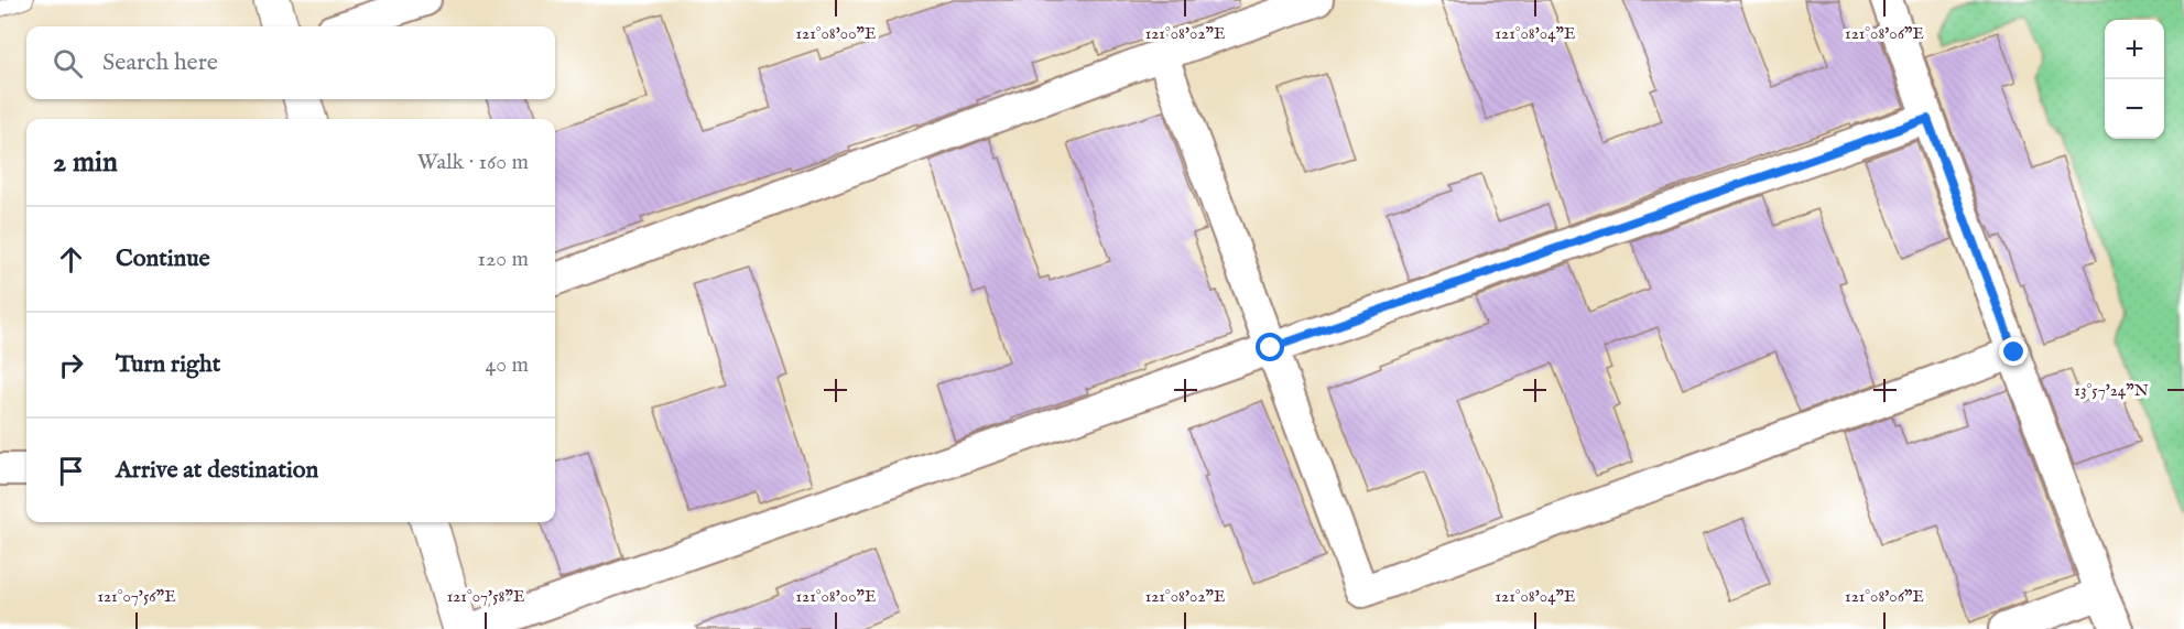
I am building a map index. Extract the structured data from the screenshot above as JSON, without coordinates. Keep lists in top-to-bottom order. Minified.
{"page":{"map_buttons":["+","−"],"search":"Search here","heading":["2 min","Walk · 160 m"],"list":[["Continue","120 m"],["Turn right","40 m"],"Arrive at destination"]},"coordinates":["121°08'00\"E","121°08'02\"E","121°08'04\"E","121°08'06\"E","13°57'24\"N","121°07'56\"E","121°07'58\"E"]}
